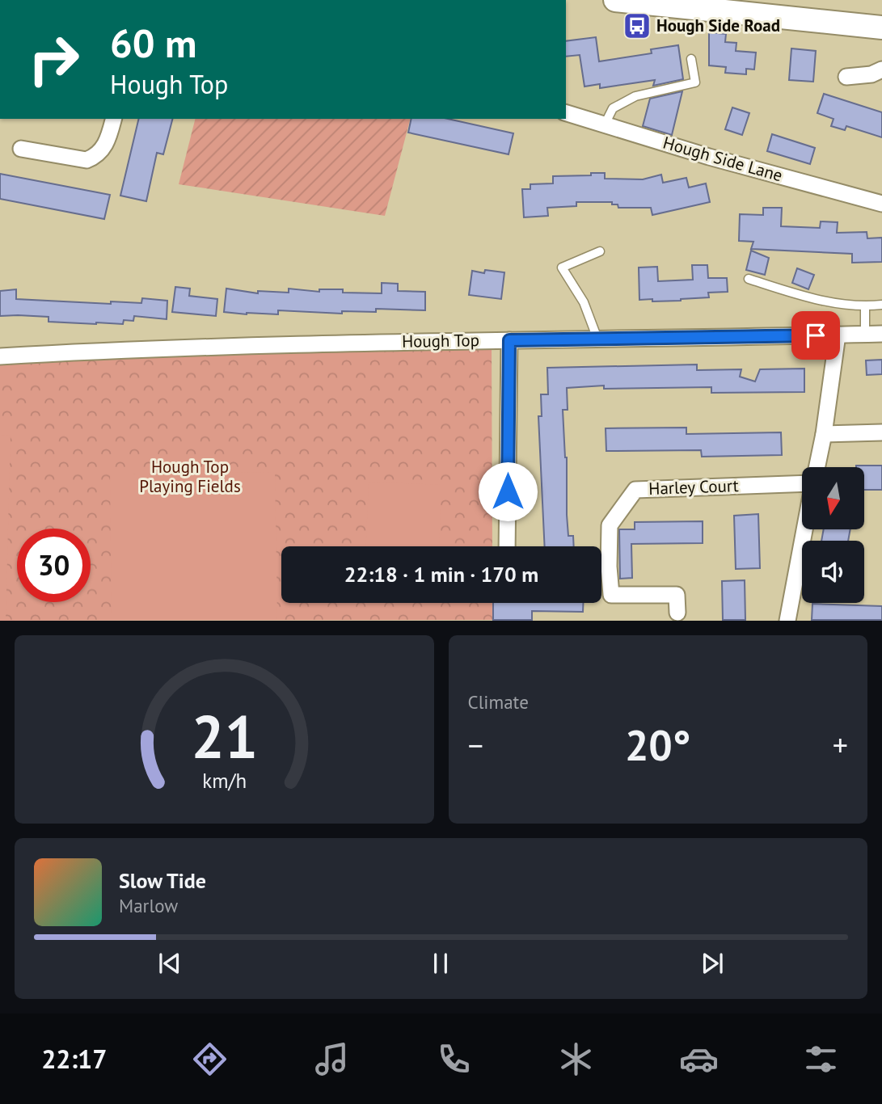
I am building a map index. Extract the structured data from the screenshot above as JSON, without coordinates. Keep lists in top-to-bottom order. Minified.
{"streets":{"street":["Hough Side Lane","Hough Top","Harley Court"]},"parks":["Hough Top Playing Fields"],"places":{"bus stop":["Hough Side Road"]},"north":"bottom","page":{"turn":["60 m","Hough Top"],"limit":"30","trip":"22:18 · 1 min · 170 m","tile":"Climate","heat":["−","20°","+"],"song":["Slow Tide","Marlow"],"tabs":"22:17","gauge":["21","km/h"]}}
